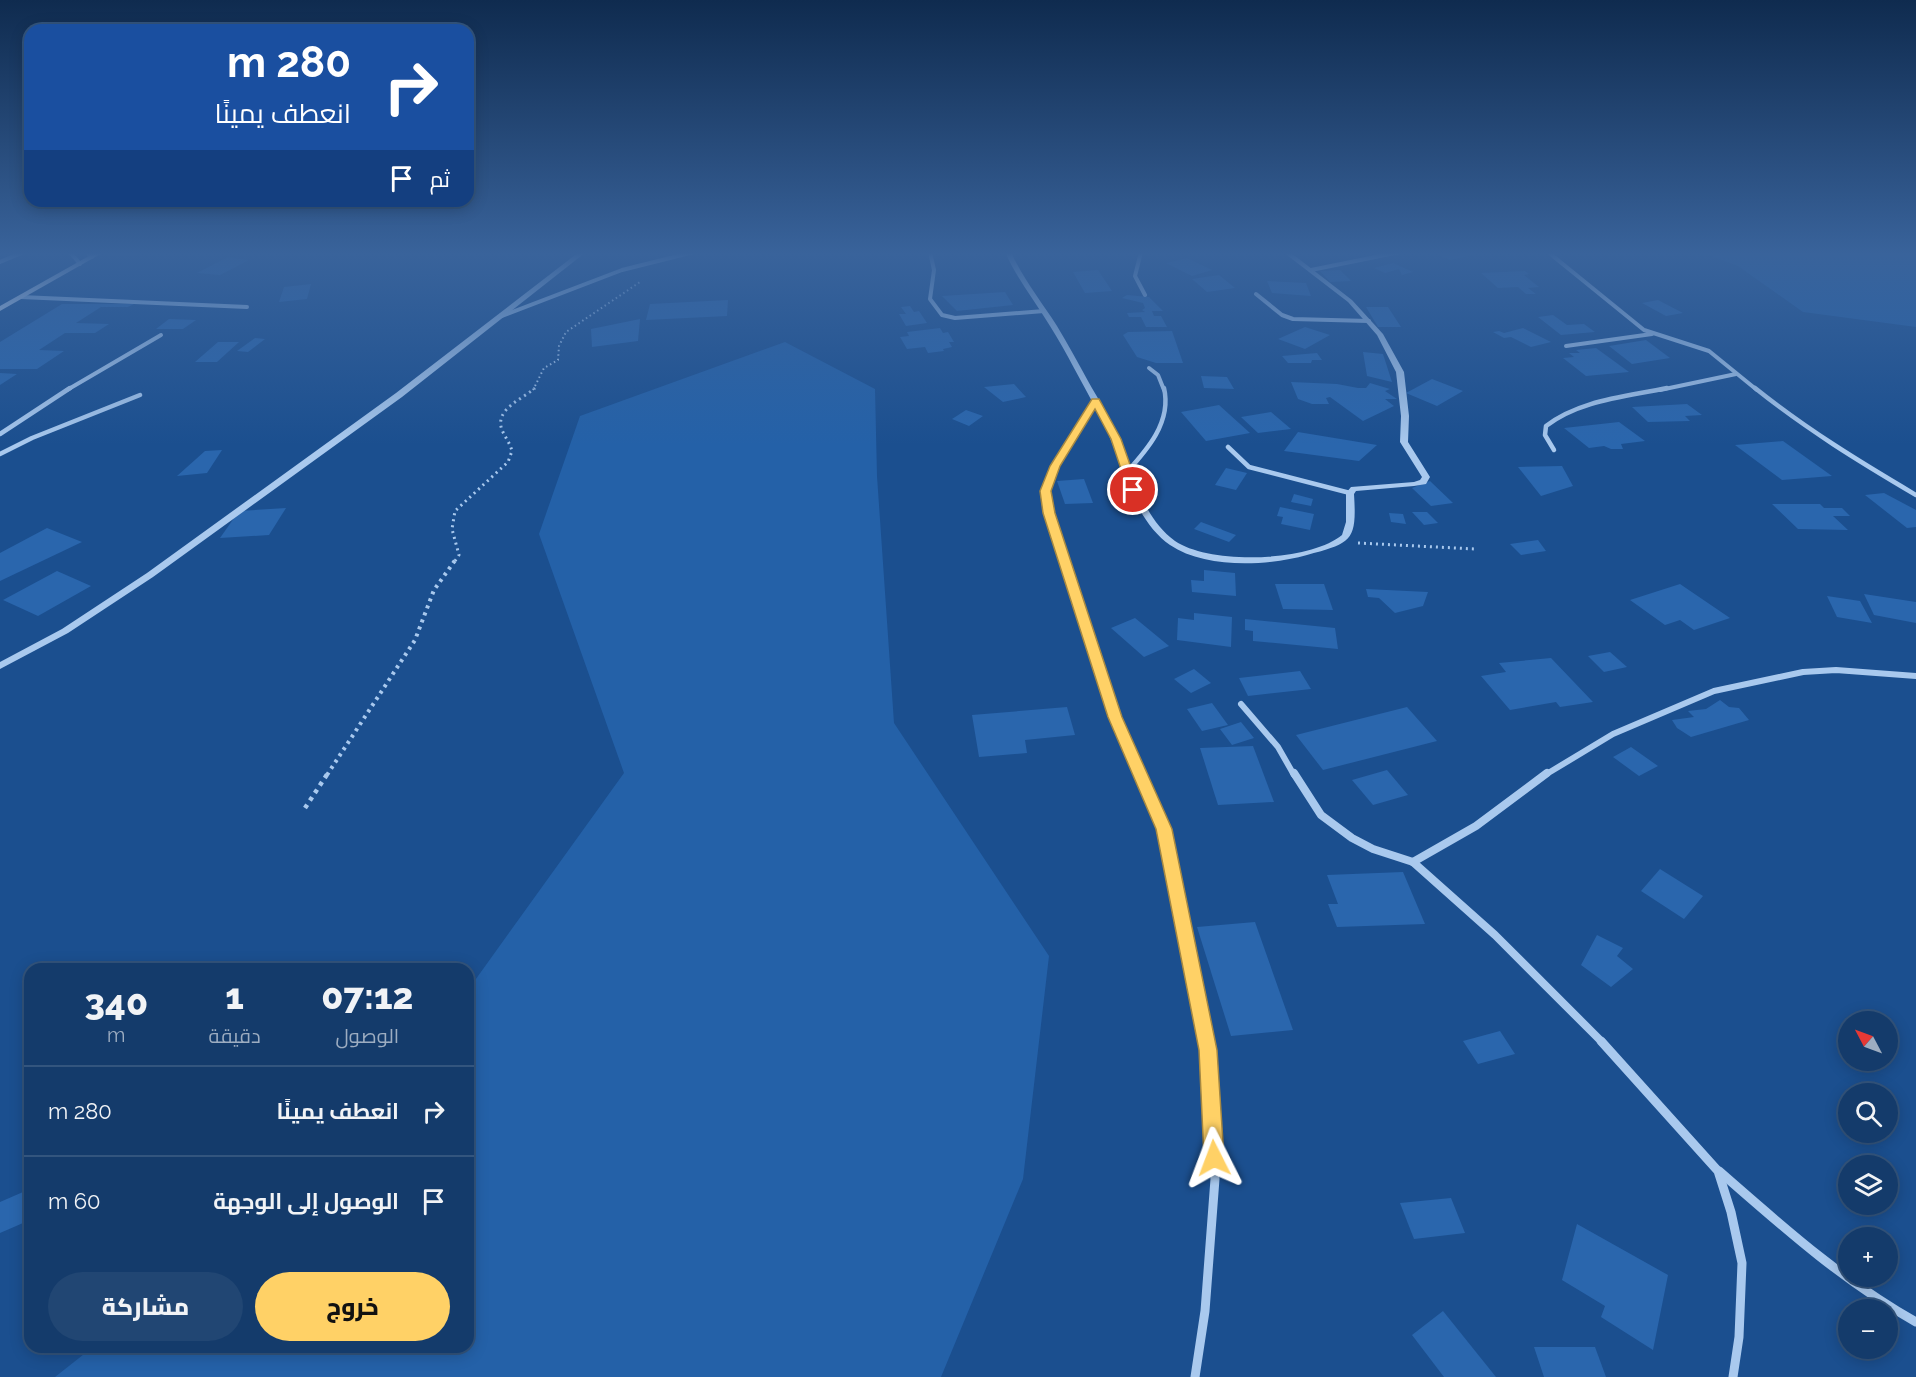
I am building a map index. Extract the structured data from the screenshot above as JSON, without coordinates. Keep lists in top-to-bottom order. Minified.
{"north":"top left","page":{"turn":["280 m","انعطف يمينًا"],"then":"ثم","eta":["07:12","الوصول","1","دقيقة","340","m"],"map_buttons":["+","−"],"list":[{"name":"انعطف يمينًا","value":"280 m"},{"name":"الوصول إلى الوجهة","value":"60 m"}],"buttons":["خروج","مشاركة"]}}
